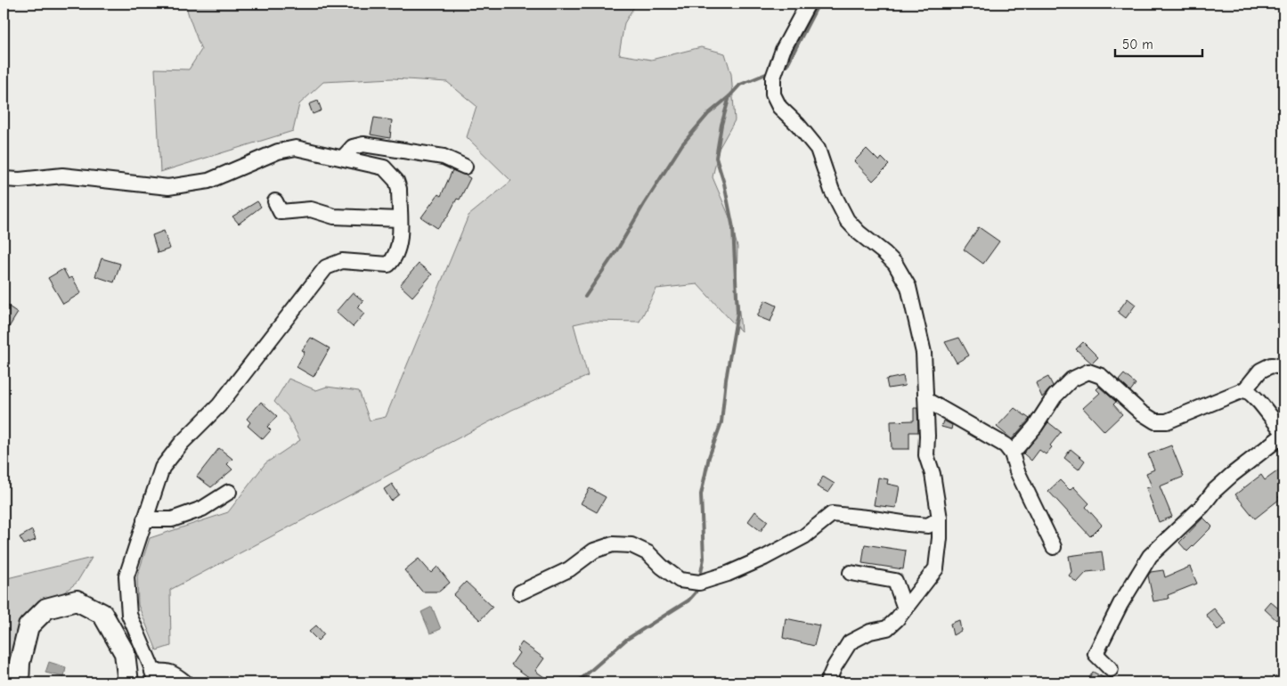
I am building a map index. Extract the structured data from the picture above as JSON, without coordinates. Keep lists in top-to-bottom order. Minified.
{"scale_bar":"50 m"}
